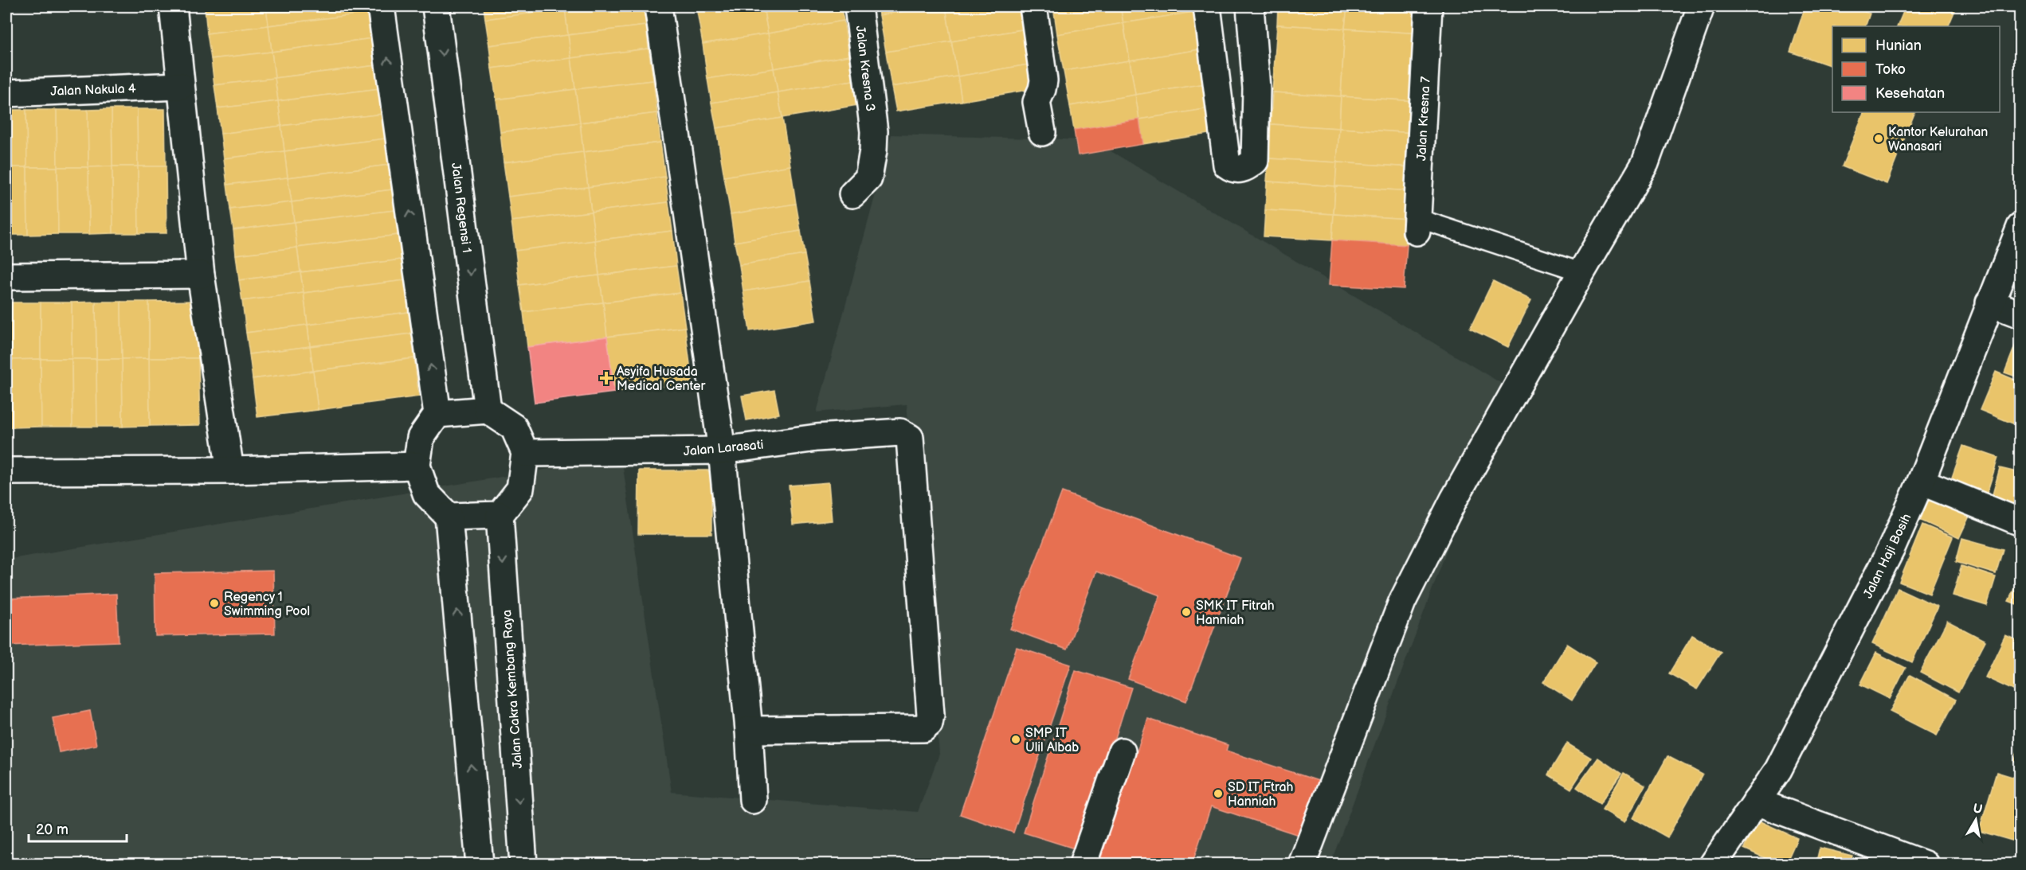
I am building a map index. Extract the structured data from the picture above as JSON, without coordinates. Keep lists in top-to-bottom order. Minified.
{"streets":{"street":["Jalan Kresna 3","Jalan Nakula 4","Jalan Kresna 7","Jalan Regensi 1","Jalan Larasati","Jalan Haji Bosih","Jalan Cakra Kembang Raya"]},"crossings":[["Jalan Regensi 1","Jalan Larasati"],["Jalan Regensi 1","Jalan Cakra Kembang Raya"],["Jalan Larasati","Jalan Cakra Kembang Raya"]],"places":{"other":["Kantor Kelurahan Wanasari","Regency 1 Swimming Pool","SMK IT Fitrah Hanniah","SMP IT Ulil Albab","SD IT Ftrah Hanniah"],"health":["Asyifa Husada Medical Center"]},"legend":["Hunian","Toko","Kesehatan"],"scale_bar":"20 m","north":"top"}
